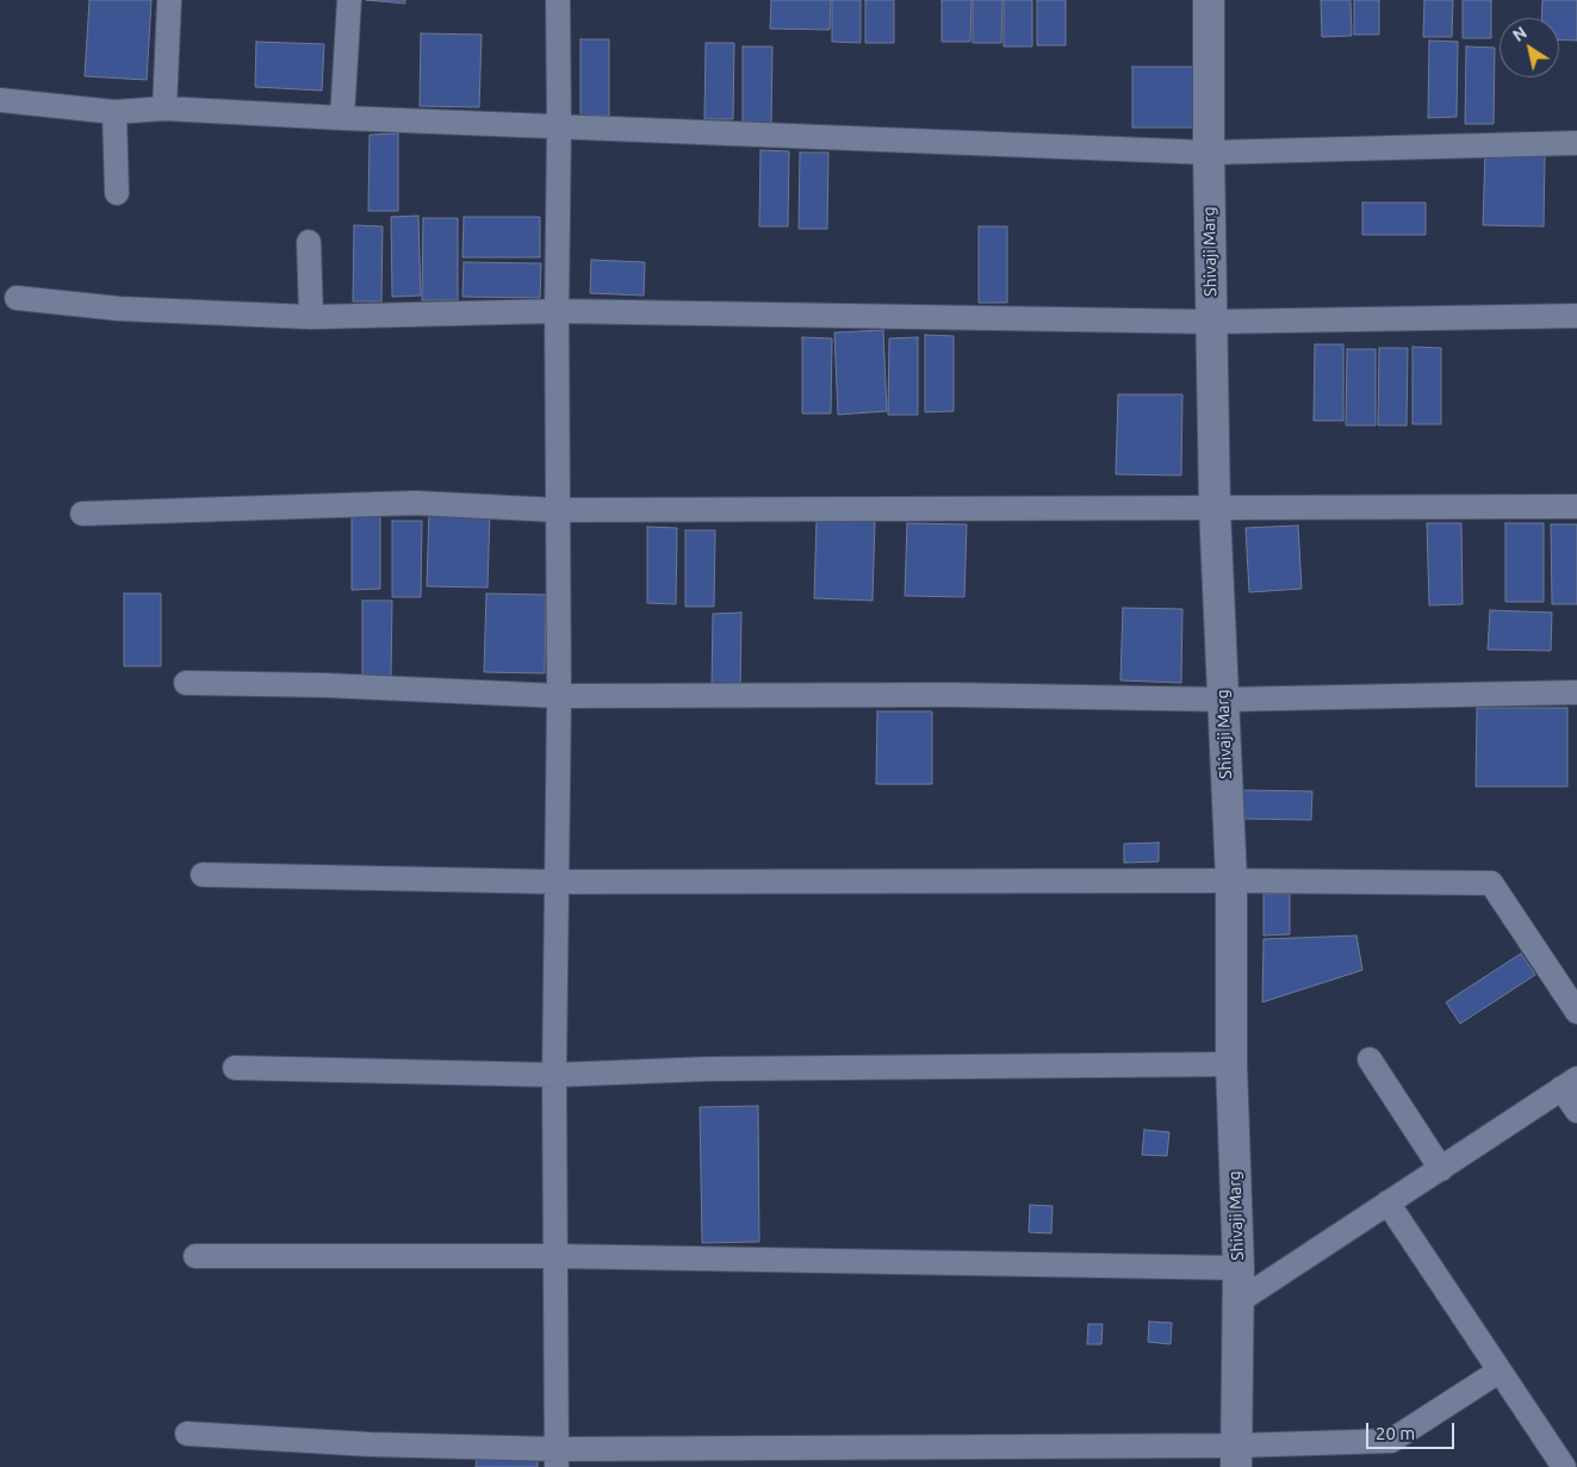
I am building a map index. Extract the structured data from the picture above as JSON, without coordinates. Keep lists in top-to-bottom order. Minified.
{"streets":{"street":["Shivaji Marg"]},"scale_bar":"20 m","north":"top left"}
